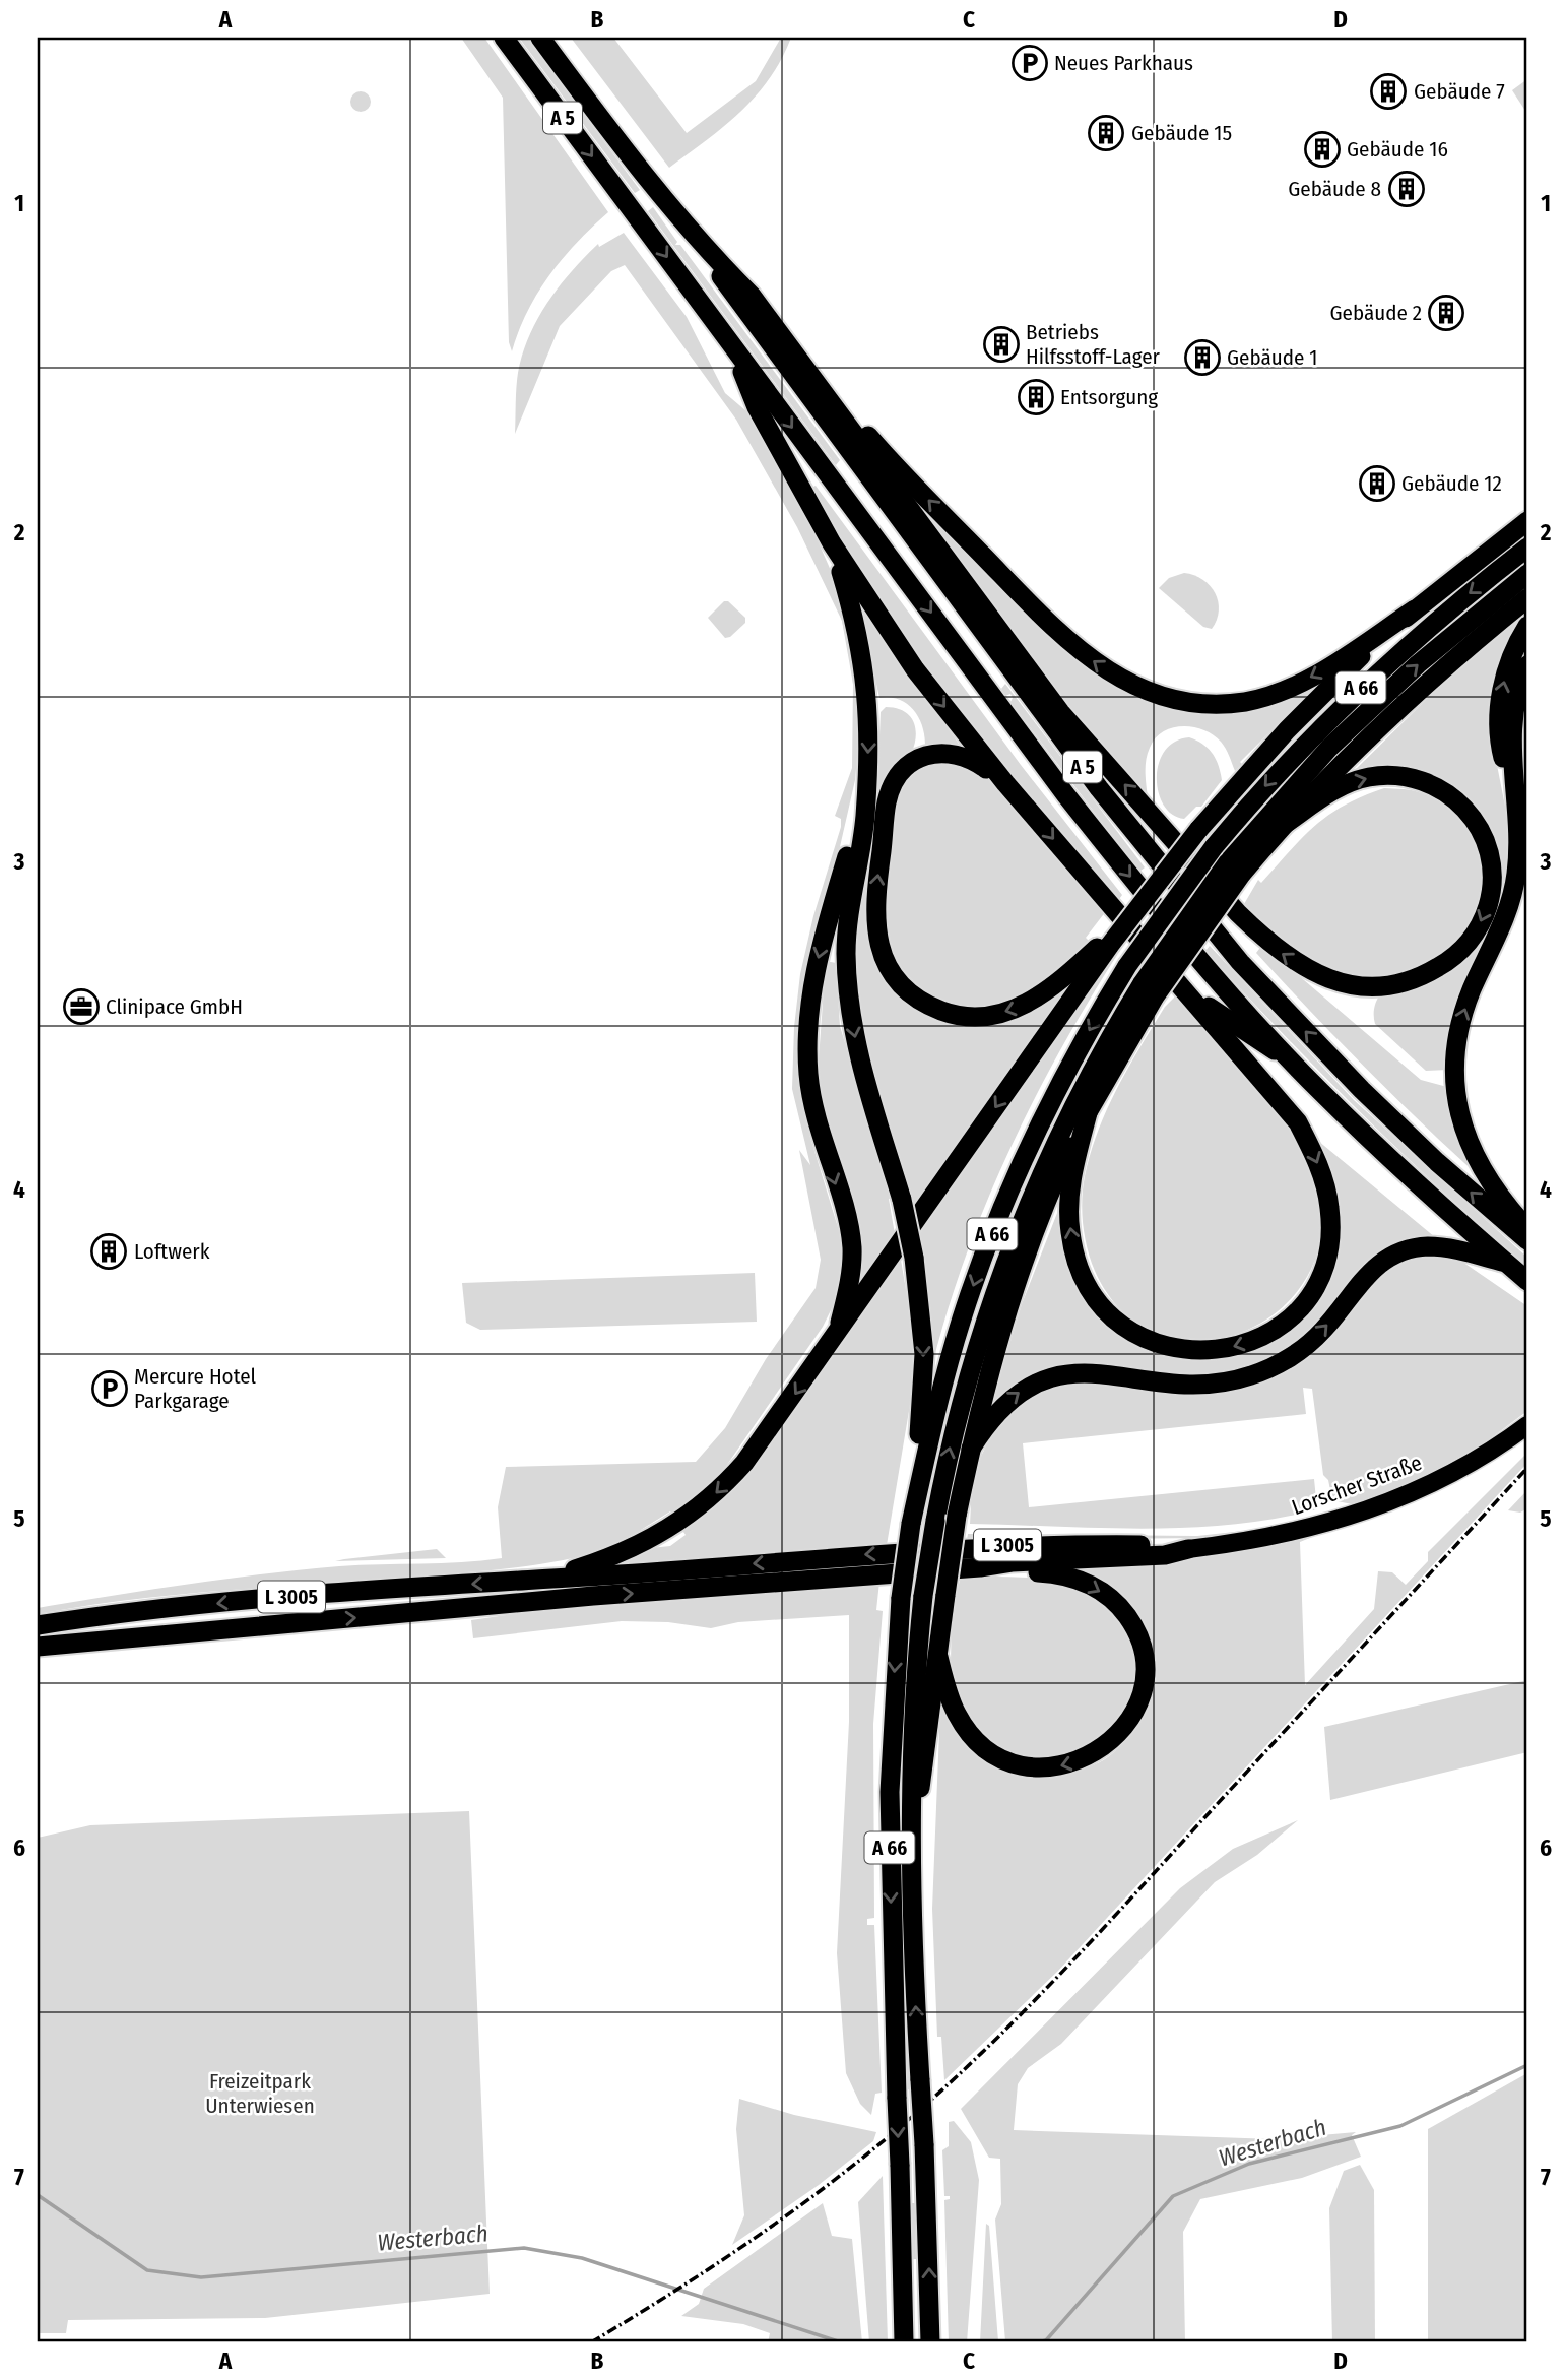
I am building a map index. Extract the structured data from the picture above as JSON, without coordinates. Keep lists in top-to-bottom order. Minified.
{"streets":{"highway":["A 5","A 66","L 3005"],"main road":["Lorscher Straße"]},"crossings":[["Lorscher Straße","L 3005"]],"water":["Westerbach"],"parks":["Freizeitpark Unterwiesen"],"places":{"parking":["Neues Parkhaus","Mercure Hotel Parkgarage"],"building":["Gebäude 7","Gebäude 15","Gebäude 16","Gebäude 8","Gebäude 2","Betriebs Hilfsstoff-Lager","Gebäude 1","Entsorgung","Gebäude 12","Loftwerk"],"office":["Clinipace GmbH"]},"grid":{"columns":["A","B","C","D"],"rows":["1","2","3","4","5","6","7"]}}
